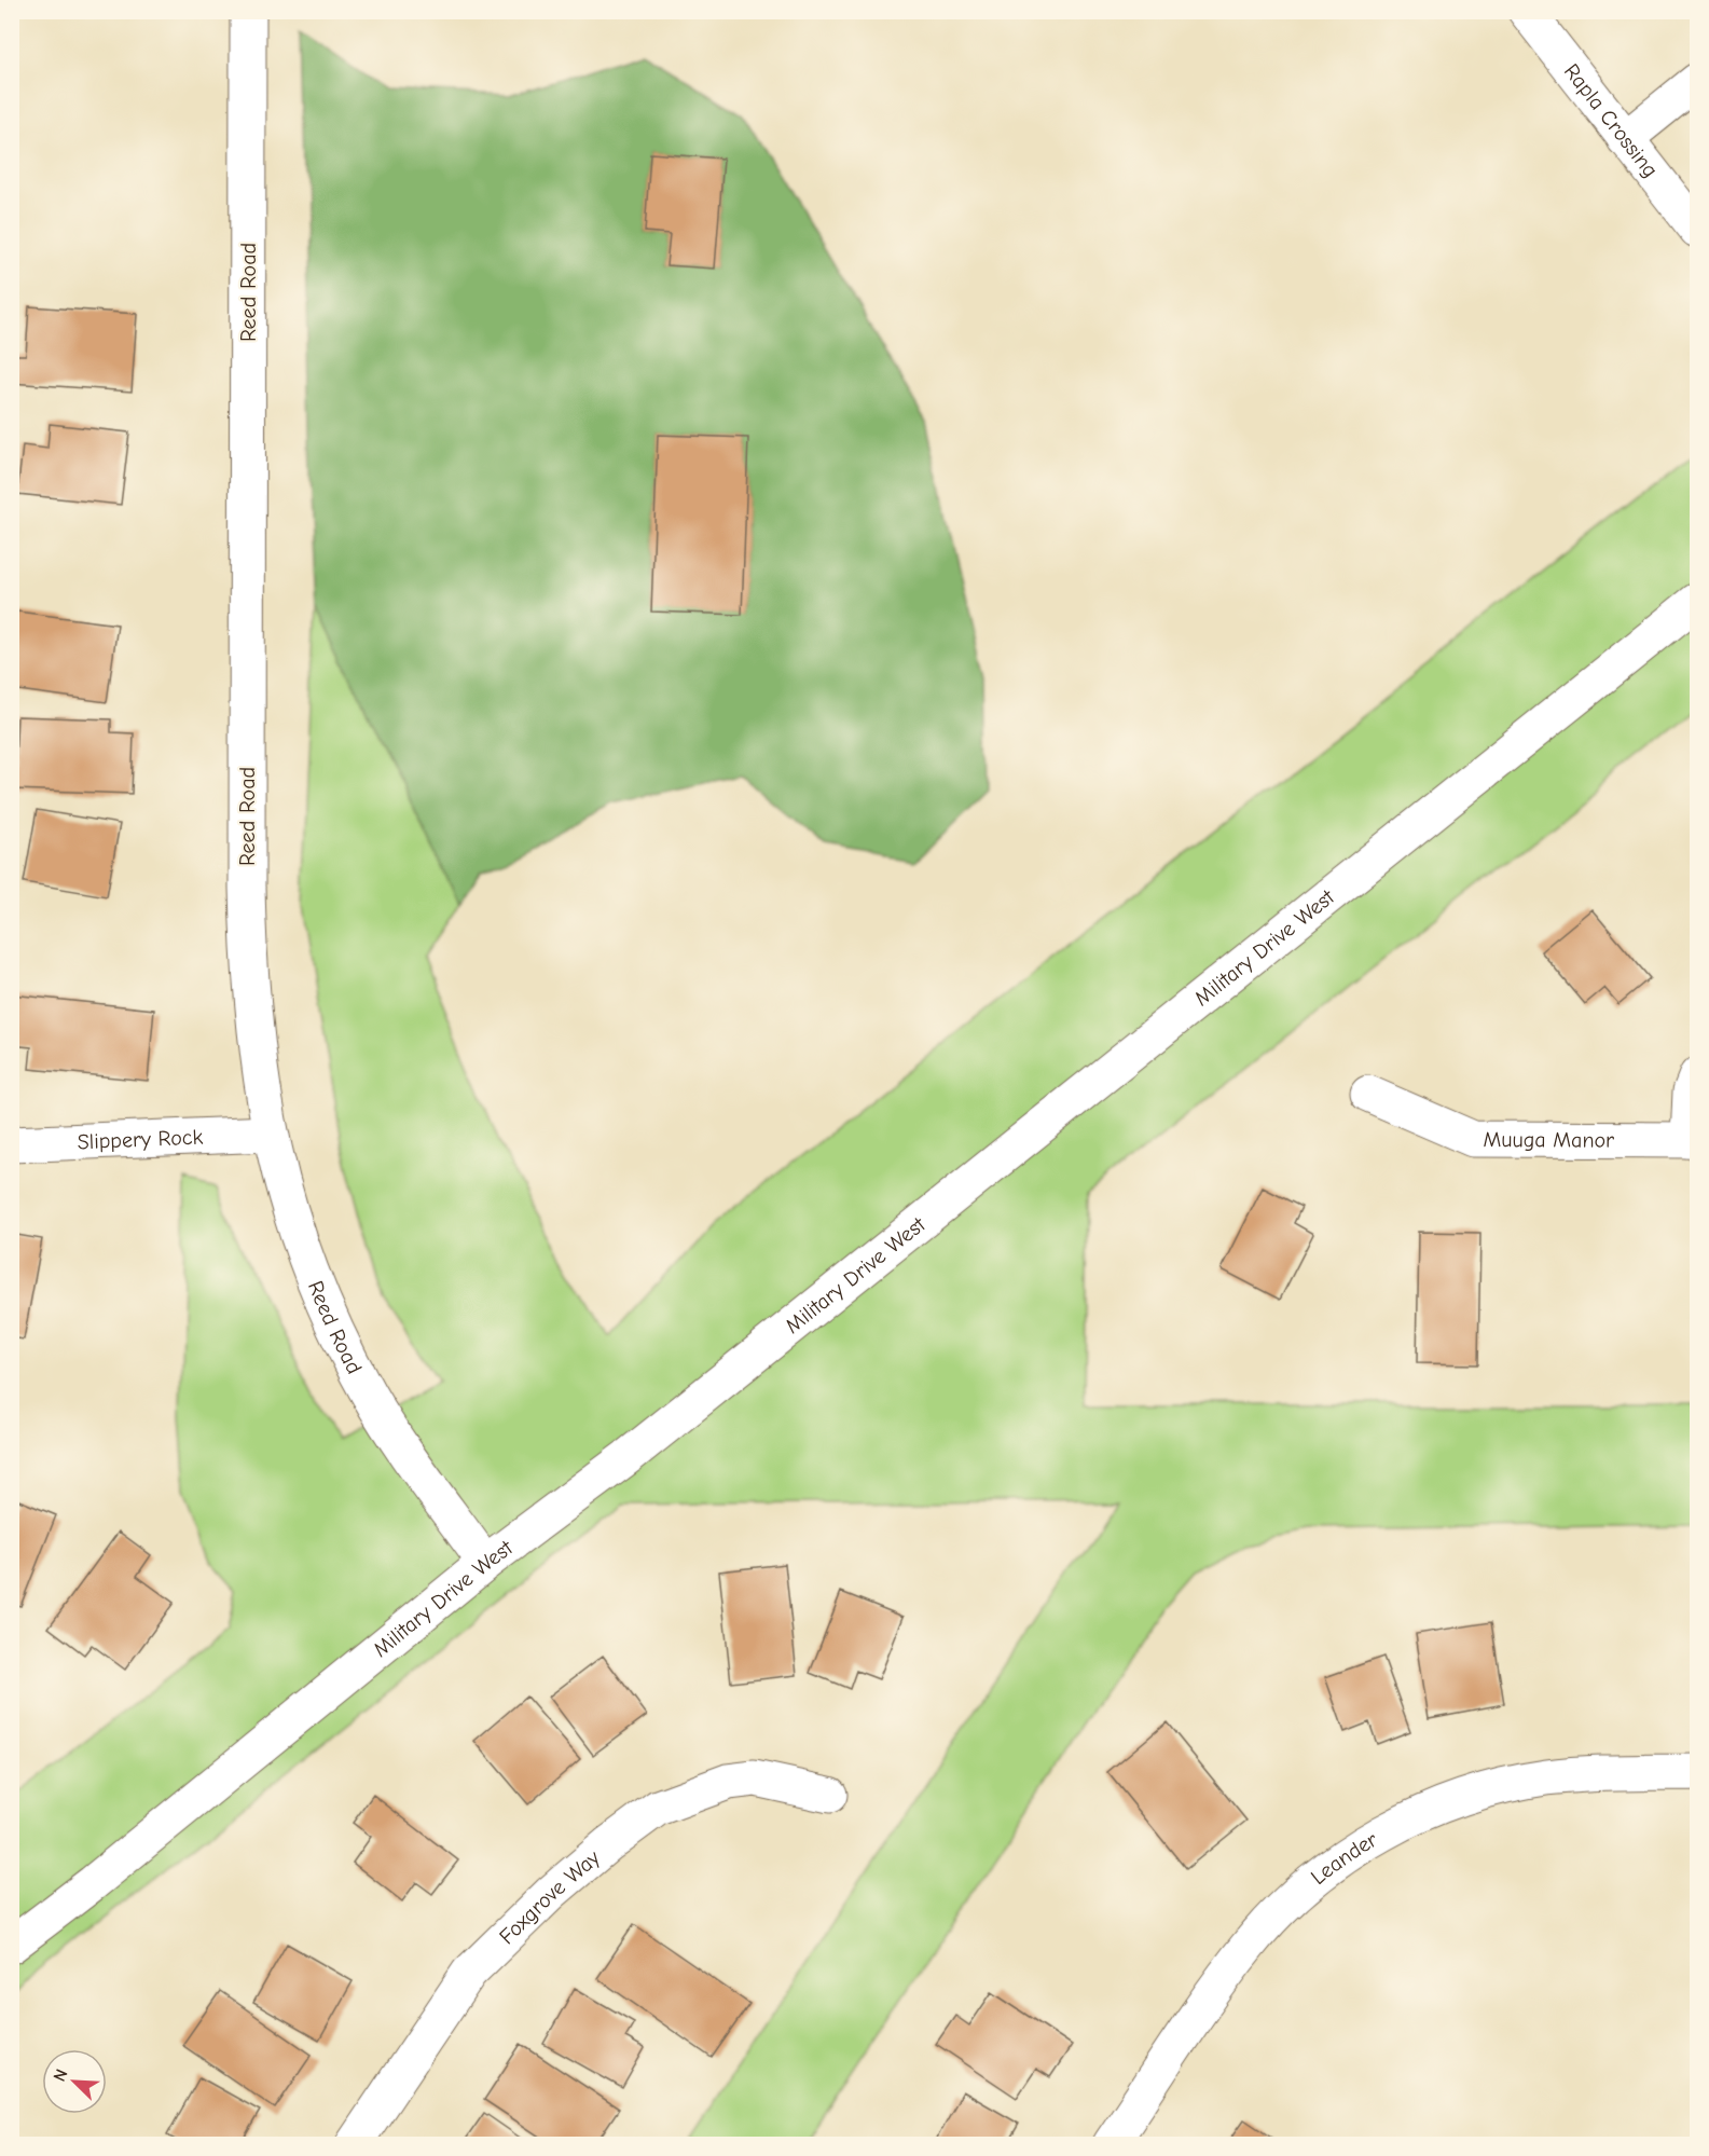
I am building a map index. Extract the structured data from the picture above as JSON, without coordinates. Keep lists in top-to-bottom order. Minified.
{"streets":{"street":["Rapla Crossing","Reed Road","Military Drive West","Slippery Rock","Muuga Manor","Leander","Foxgrove Way"]},"crossings":[["Reed Road","Military Drive West"],["Reed Road","Slippery Rock"]],"north":"top left"}
